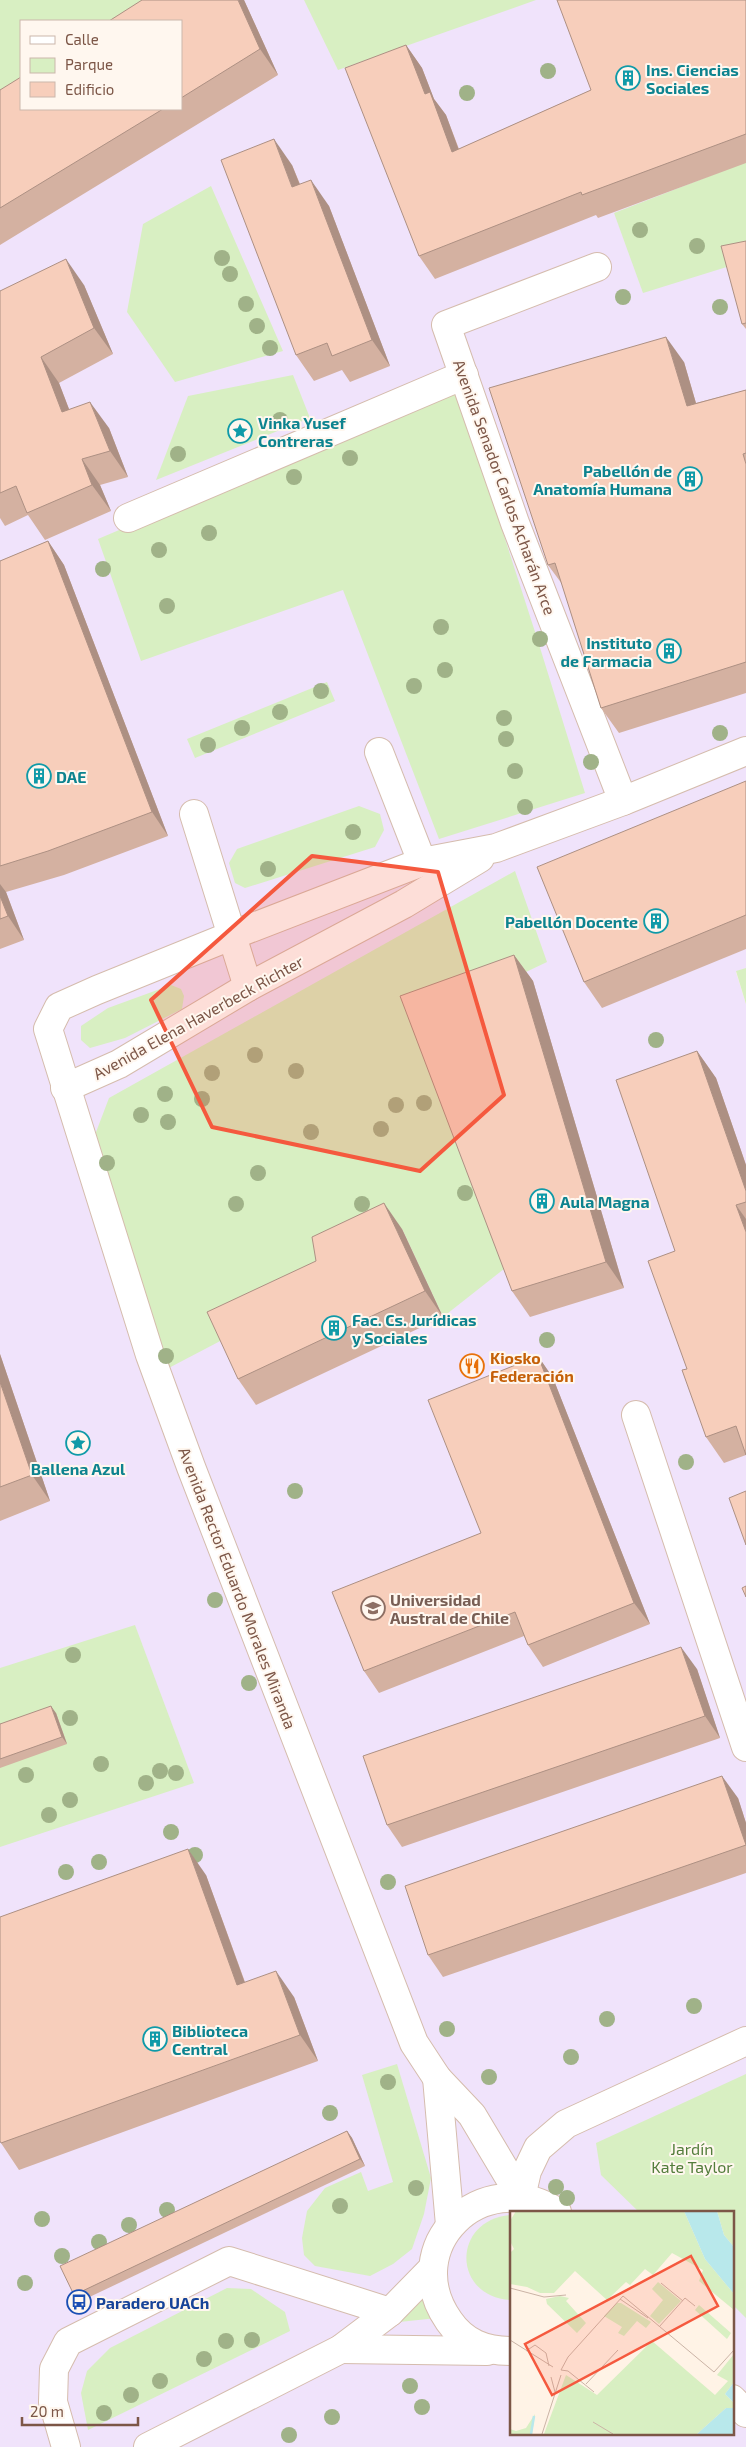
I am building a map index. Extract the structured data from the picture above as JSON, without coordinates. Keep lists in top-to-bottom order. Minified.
{"streets":{"lane":["Avenida Senador Carlos Acharán Arce","Avenida Elena Haverbeck Richter","Avenida Rector Eduardo Morales Miranda"]},"crossings":[["Avenida Senador Carlos Acharán Arce","Avenida Elena Haverbeck Richter"],["Avenida Elena Haverbeck Richter","Avenida Rector Eduardo Morales Miranda"]],"parks":["Jardín Kate Taylor"],"places":{"building":["Ins. Ciencias Sociales","Pabellón de Anatomía Humana","Instituto de Farmacia","DAE","Pabellón Docente","Aula Magna","Fac. Cs. Jurídicas y Sociales","Biblioteca Central"],"place":["Vinka Yusef Contreras","Ballena Azul"],"restaurant":["Kiosko Federación"],"school or university":["Universidad Austral de Chile"],"bus stop":["Paradero UACh"]},"legend":["Calle","Parque","Edificio"],"scale_bar":"20 m"}
